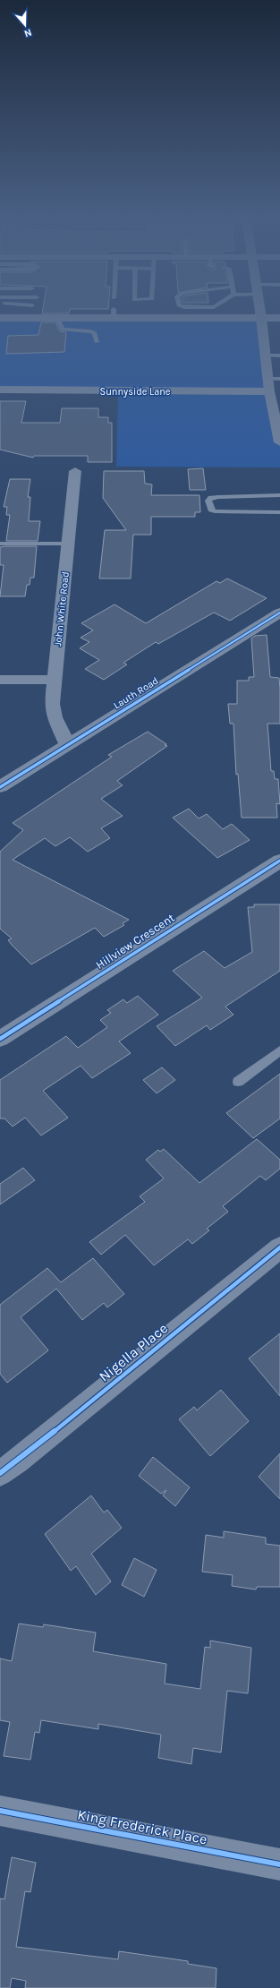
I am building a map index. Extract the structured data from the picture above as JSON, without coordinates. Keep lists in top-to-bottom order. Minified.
{"streets":{"street":["Sunnyside Lane","John White Road","Lauth Road","Hillview Crescent","Nigella Place","King Frederick Place"]},"crossings":[["John White Road","Lauth Road"]],"north":"bottom"}
